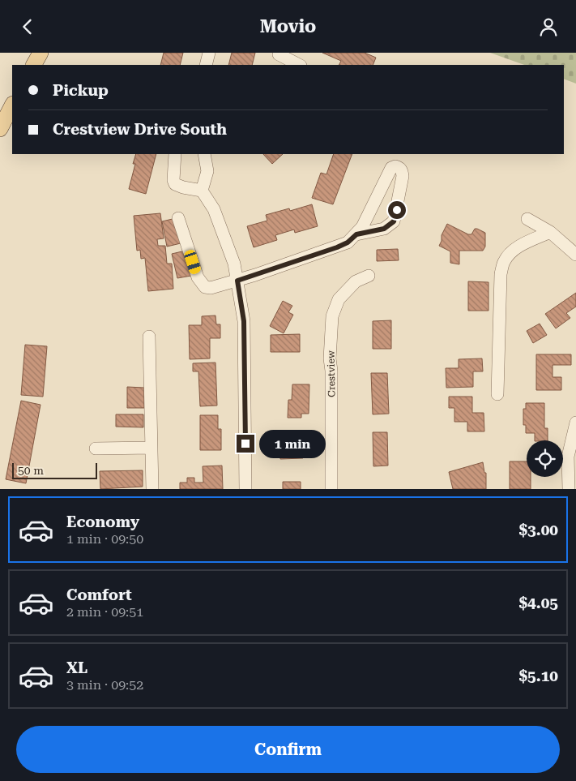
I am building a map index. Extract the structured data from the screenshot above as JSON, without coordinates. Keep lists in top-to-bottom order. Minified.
{"streets":{"street":["Crestview"]},"scale_bar":"50 m","page":{"header":"Movio","banner":["Pickup","Crestview Drive South"],"bubble":"1 min","scale":"50 m","list":[{"name":"Economy","note":"1 min · 09:50","value":"$3.00"},{"name":"Comfort","note":"2 min · 09:51","value":"$4.05"},{"name":"XL","note":"3 min · 09:52","value":"$5.10"}],"buttons":"Confirm"}}
